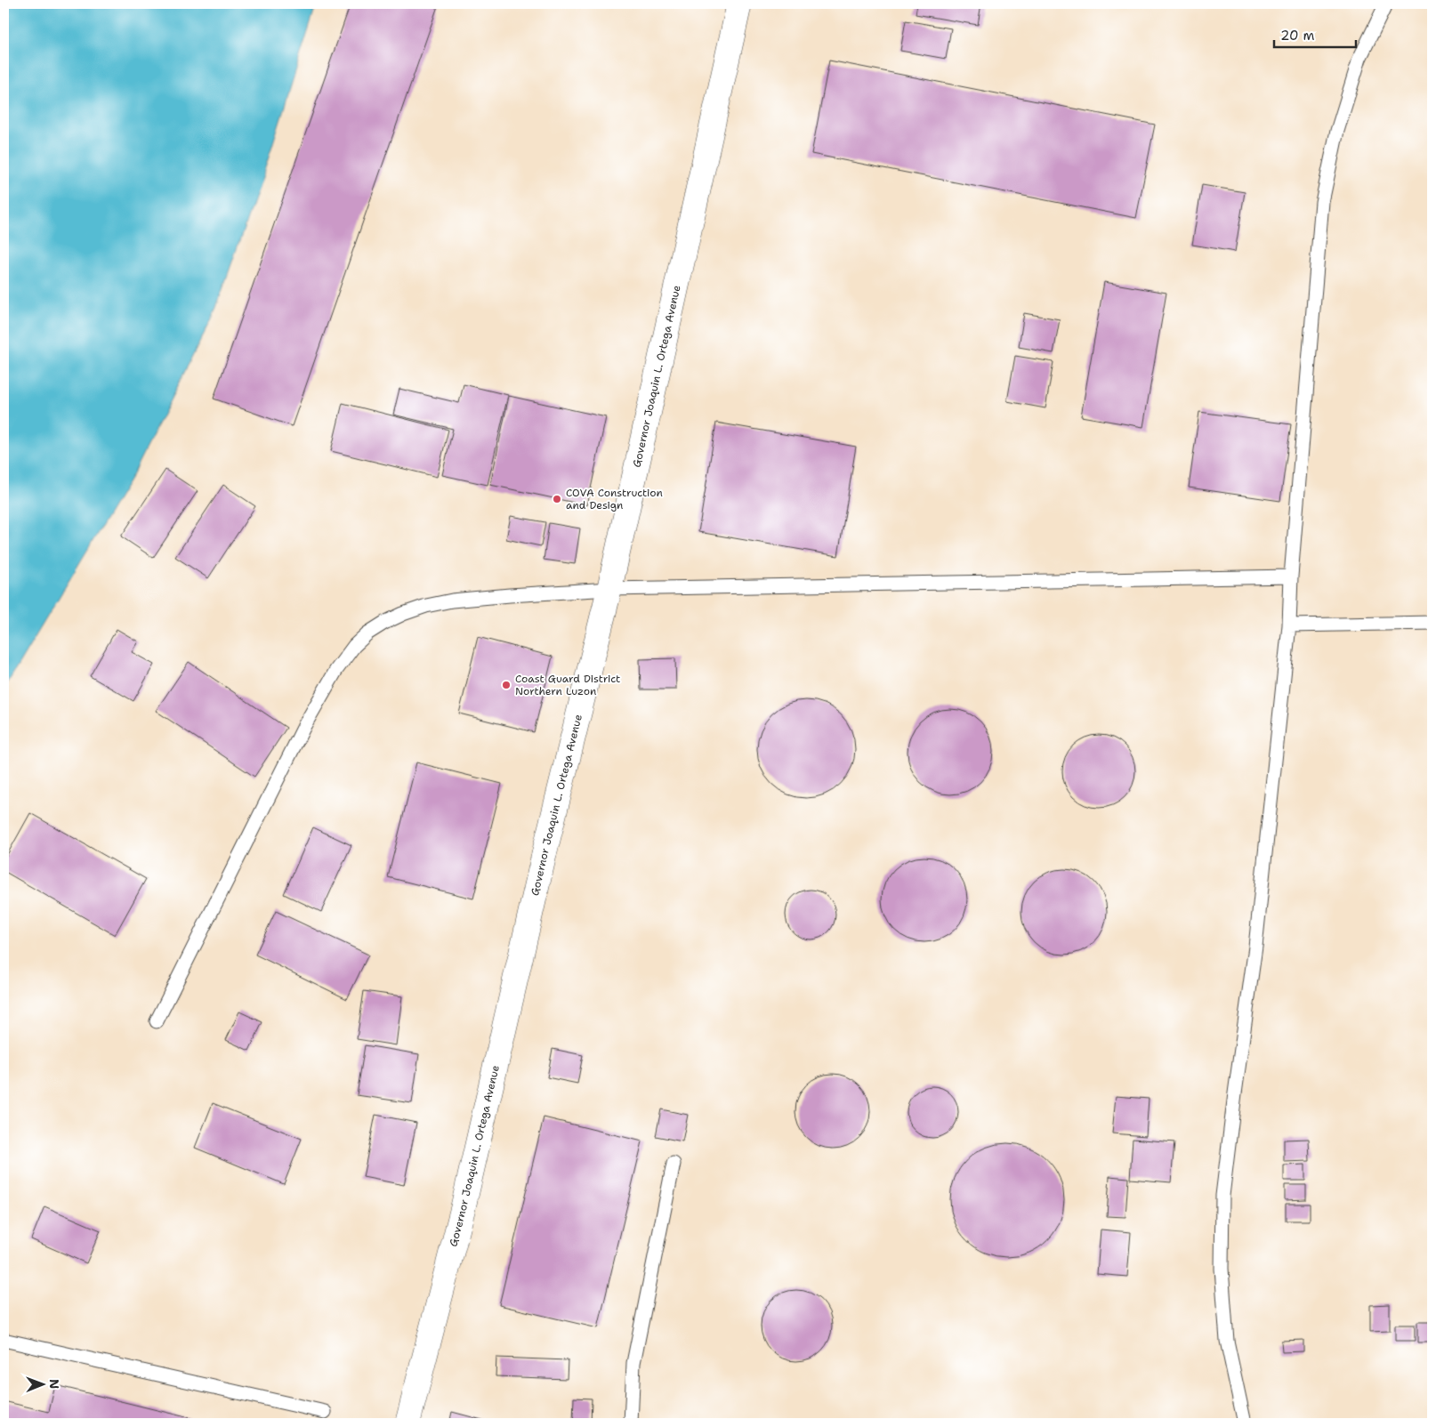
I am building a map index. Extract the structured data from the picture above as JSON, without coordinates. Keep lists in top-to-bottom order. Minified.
{"streets":{"street":["Governor Joaquin L. Ortega Avenue"]},"places":["COVA Construction and Design","Coast Guard District Northern Luzon"],"scale_bar":"20 m","north":"right"}
